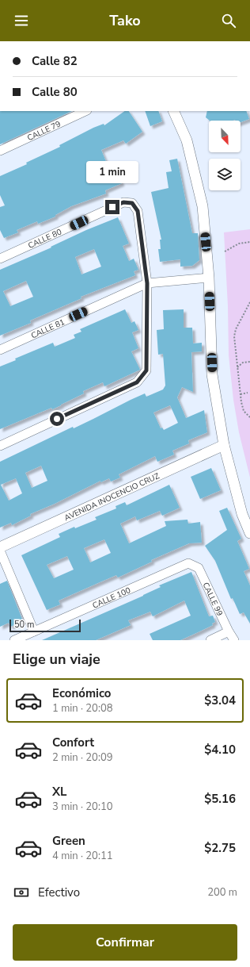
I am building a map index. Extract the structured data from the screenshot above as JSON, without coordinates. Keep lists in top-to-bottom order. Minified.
{"streets":{"street":["CALLE 79","CALLE 80","CALLE 81","AVENIDA INOCENCIO CRUZ","CALLE 100","CALLE 99"]},"crossings":[["CALLE 80","CALLE 81"],["CALLE 100","CALLE 99"]],"scale_bar":"50 m","north":"bottom right","page":{"header":"Tako","banner":["Calle 82","Calle 80"],"bubble":"1 min","scale":"50 m","heading":"Elige un viaje","list":[{"name":"Económico","note":"1 min · 20:08","value":"$3.04"},{"name":"Confort","note":"2 min · 20:09","value":"$4.10"},{"name":"XL","note":"3 min · 20:10","value":"$5.16"},{"name":"Green","note":"4 min · 20:11","value":"$2.75"}],"pay":["Efectivo","200 m"],"buttons":"Confirmar"}}
